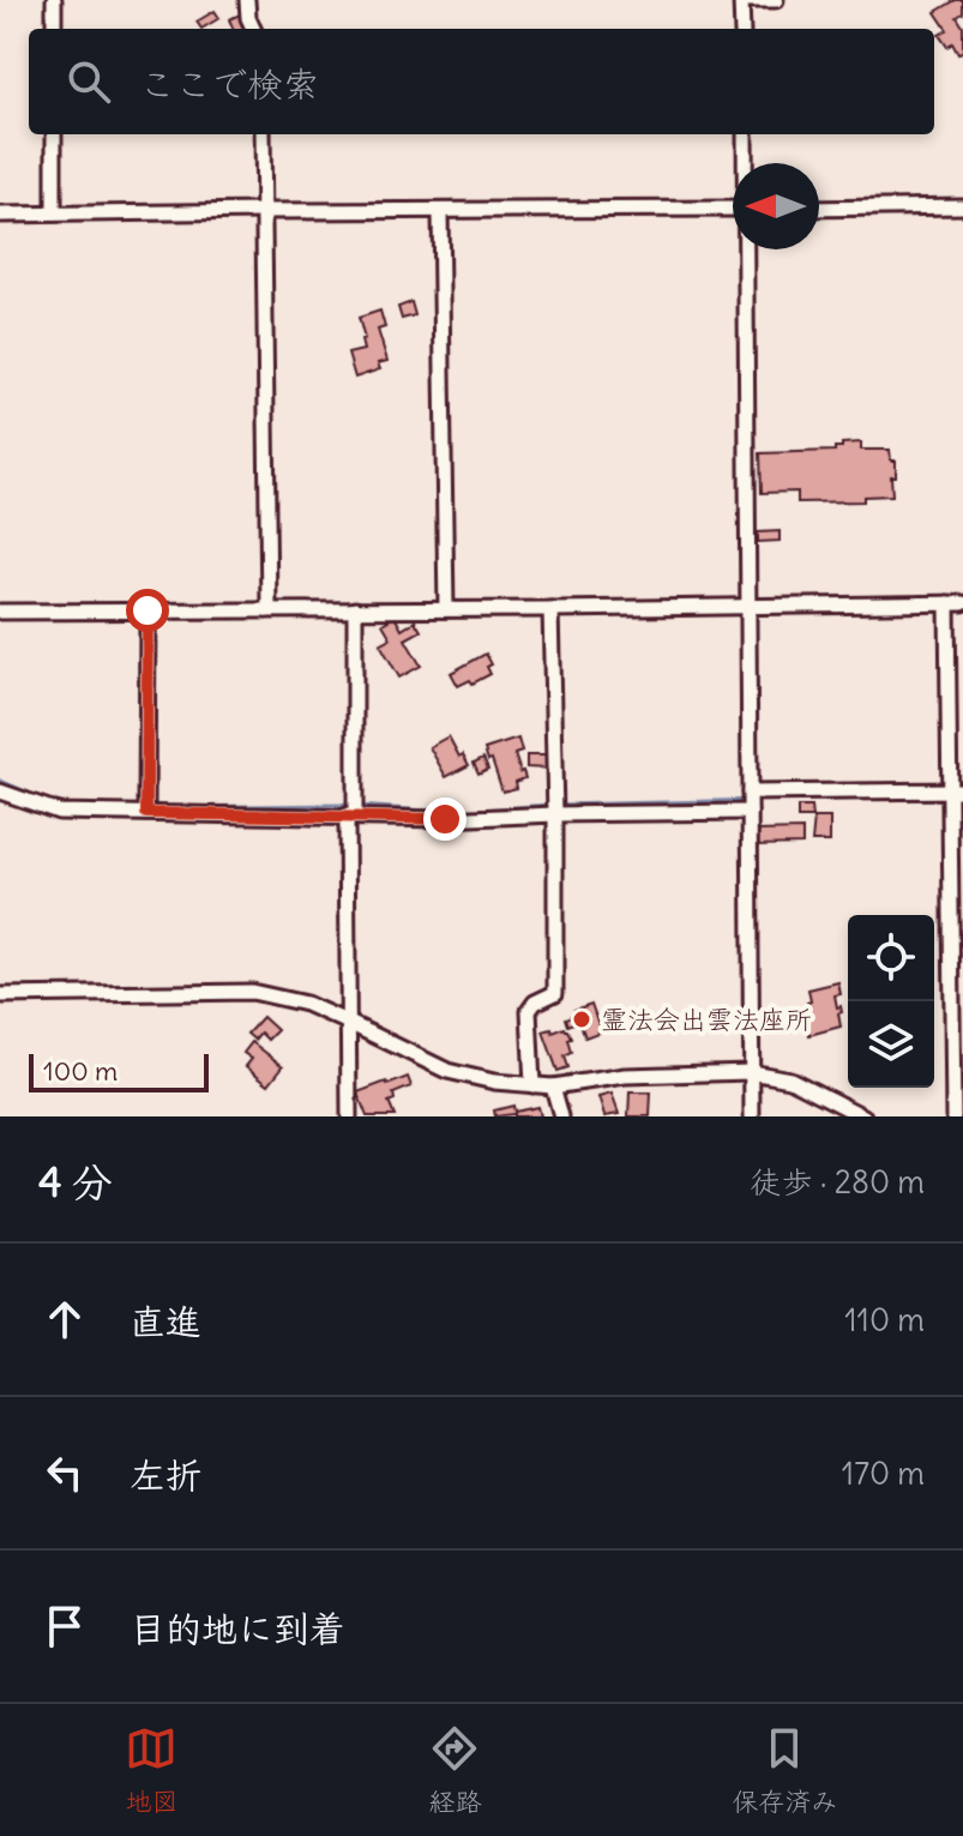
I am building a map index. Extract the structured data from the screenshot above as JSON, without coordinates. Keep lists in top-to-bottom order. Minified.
{"places":["霊法会出雲法座所"],"scale_bar":"100 m","north":"left","page":{"search":"ここで検索","scale":"100 m","heading":["4 分","徒歩 · 280 m"],"list":[["直進","110 m"],["左折","170 m"],"目的地に到着"],"nav":["地図","経路","保存済み"]}}
